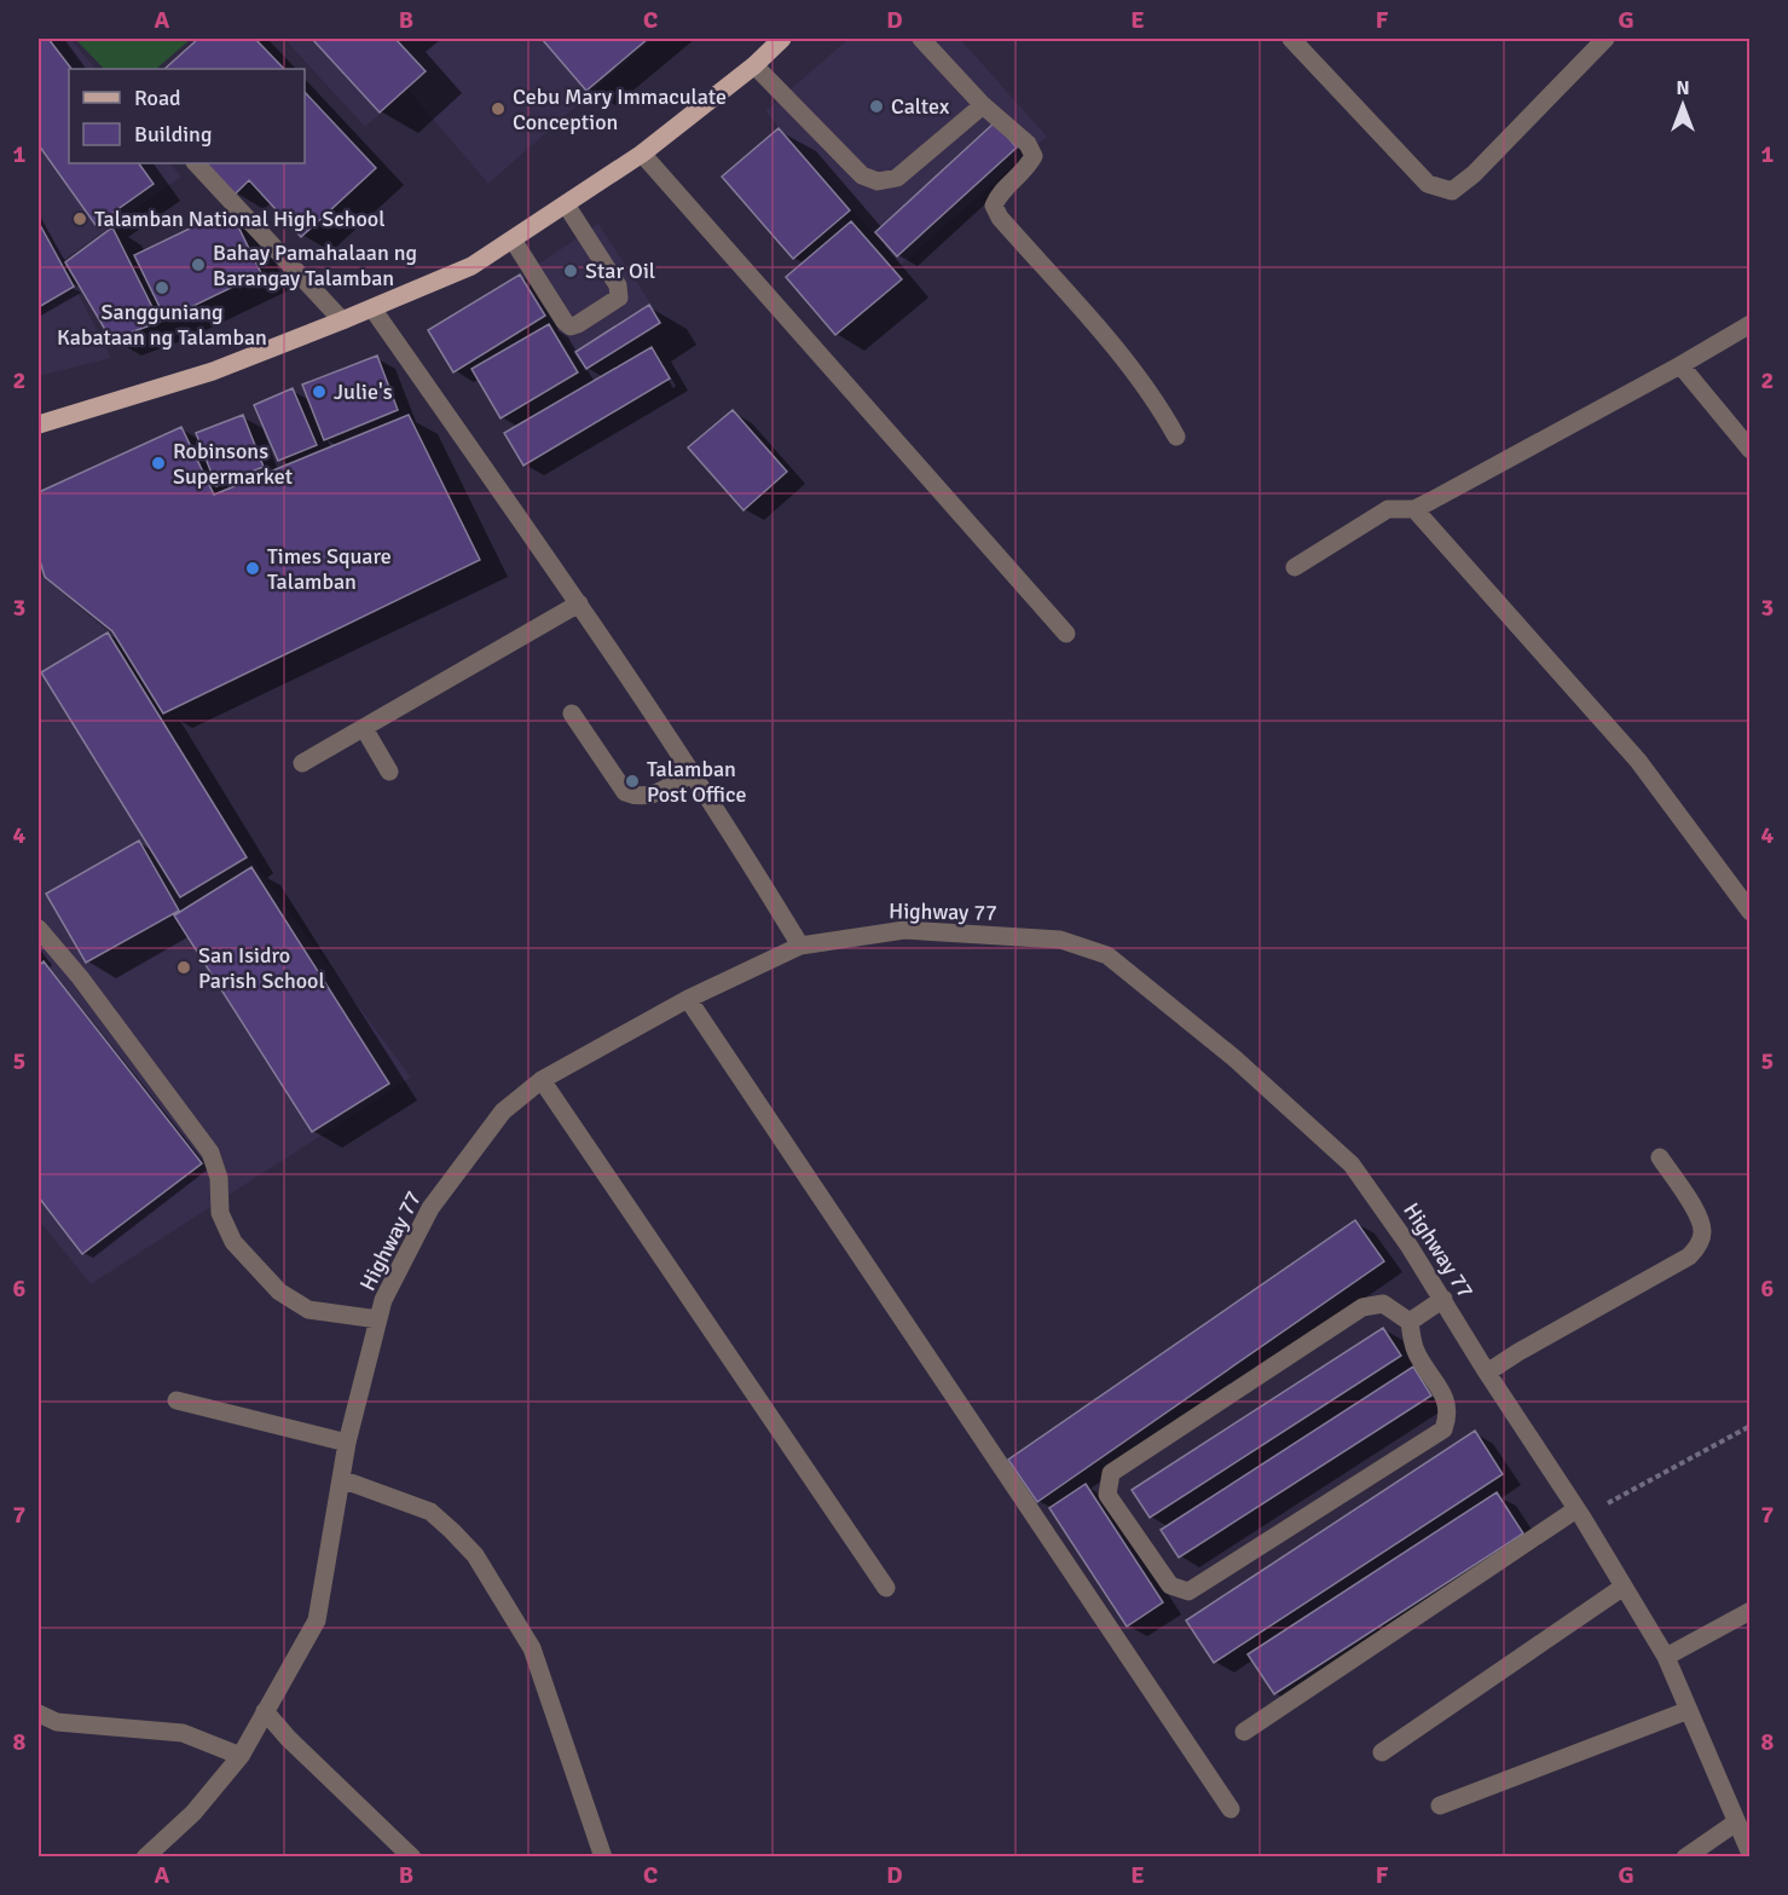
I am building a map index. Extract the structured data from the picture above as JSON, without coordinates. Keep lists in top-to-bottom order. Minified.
{"streets":{"street":["Highway 77"]},"places":["Caltex","Cebu Mary Immaculate Conception","Talamban National High School","Bahay Pamahalaan ng Barangay Talamban","Star Oil","Sangguniang Kabataan ng Talamban","Julie's","Robinsons Supermarket","Times Square Talamban","Talamban Post Office","San Isidro Parish School"],"legend":["Road","Building"],"north":"top","grid":{"columns":["A","B","C","D","E","F","G"],"rows":["1","2","3","4","5","6","7","8"]}}
